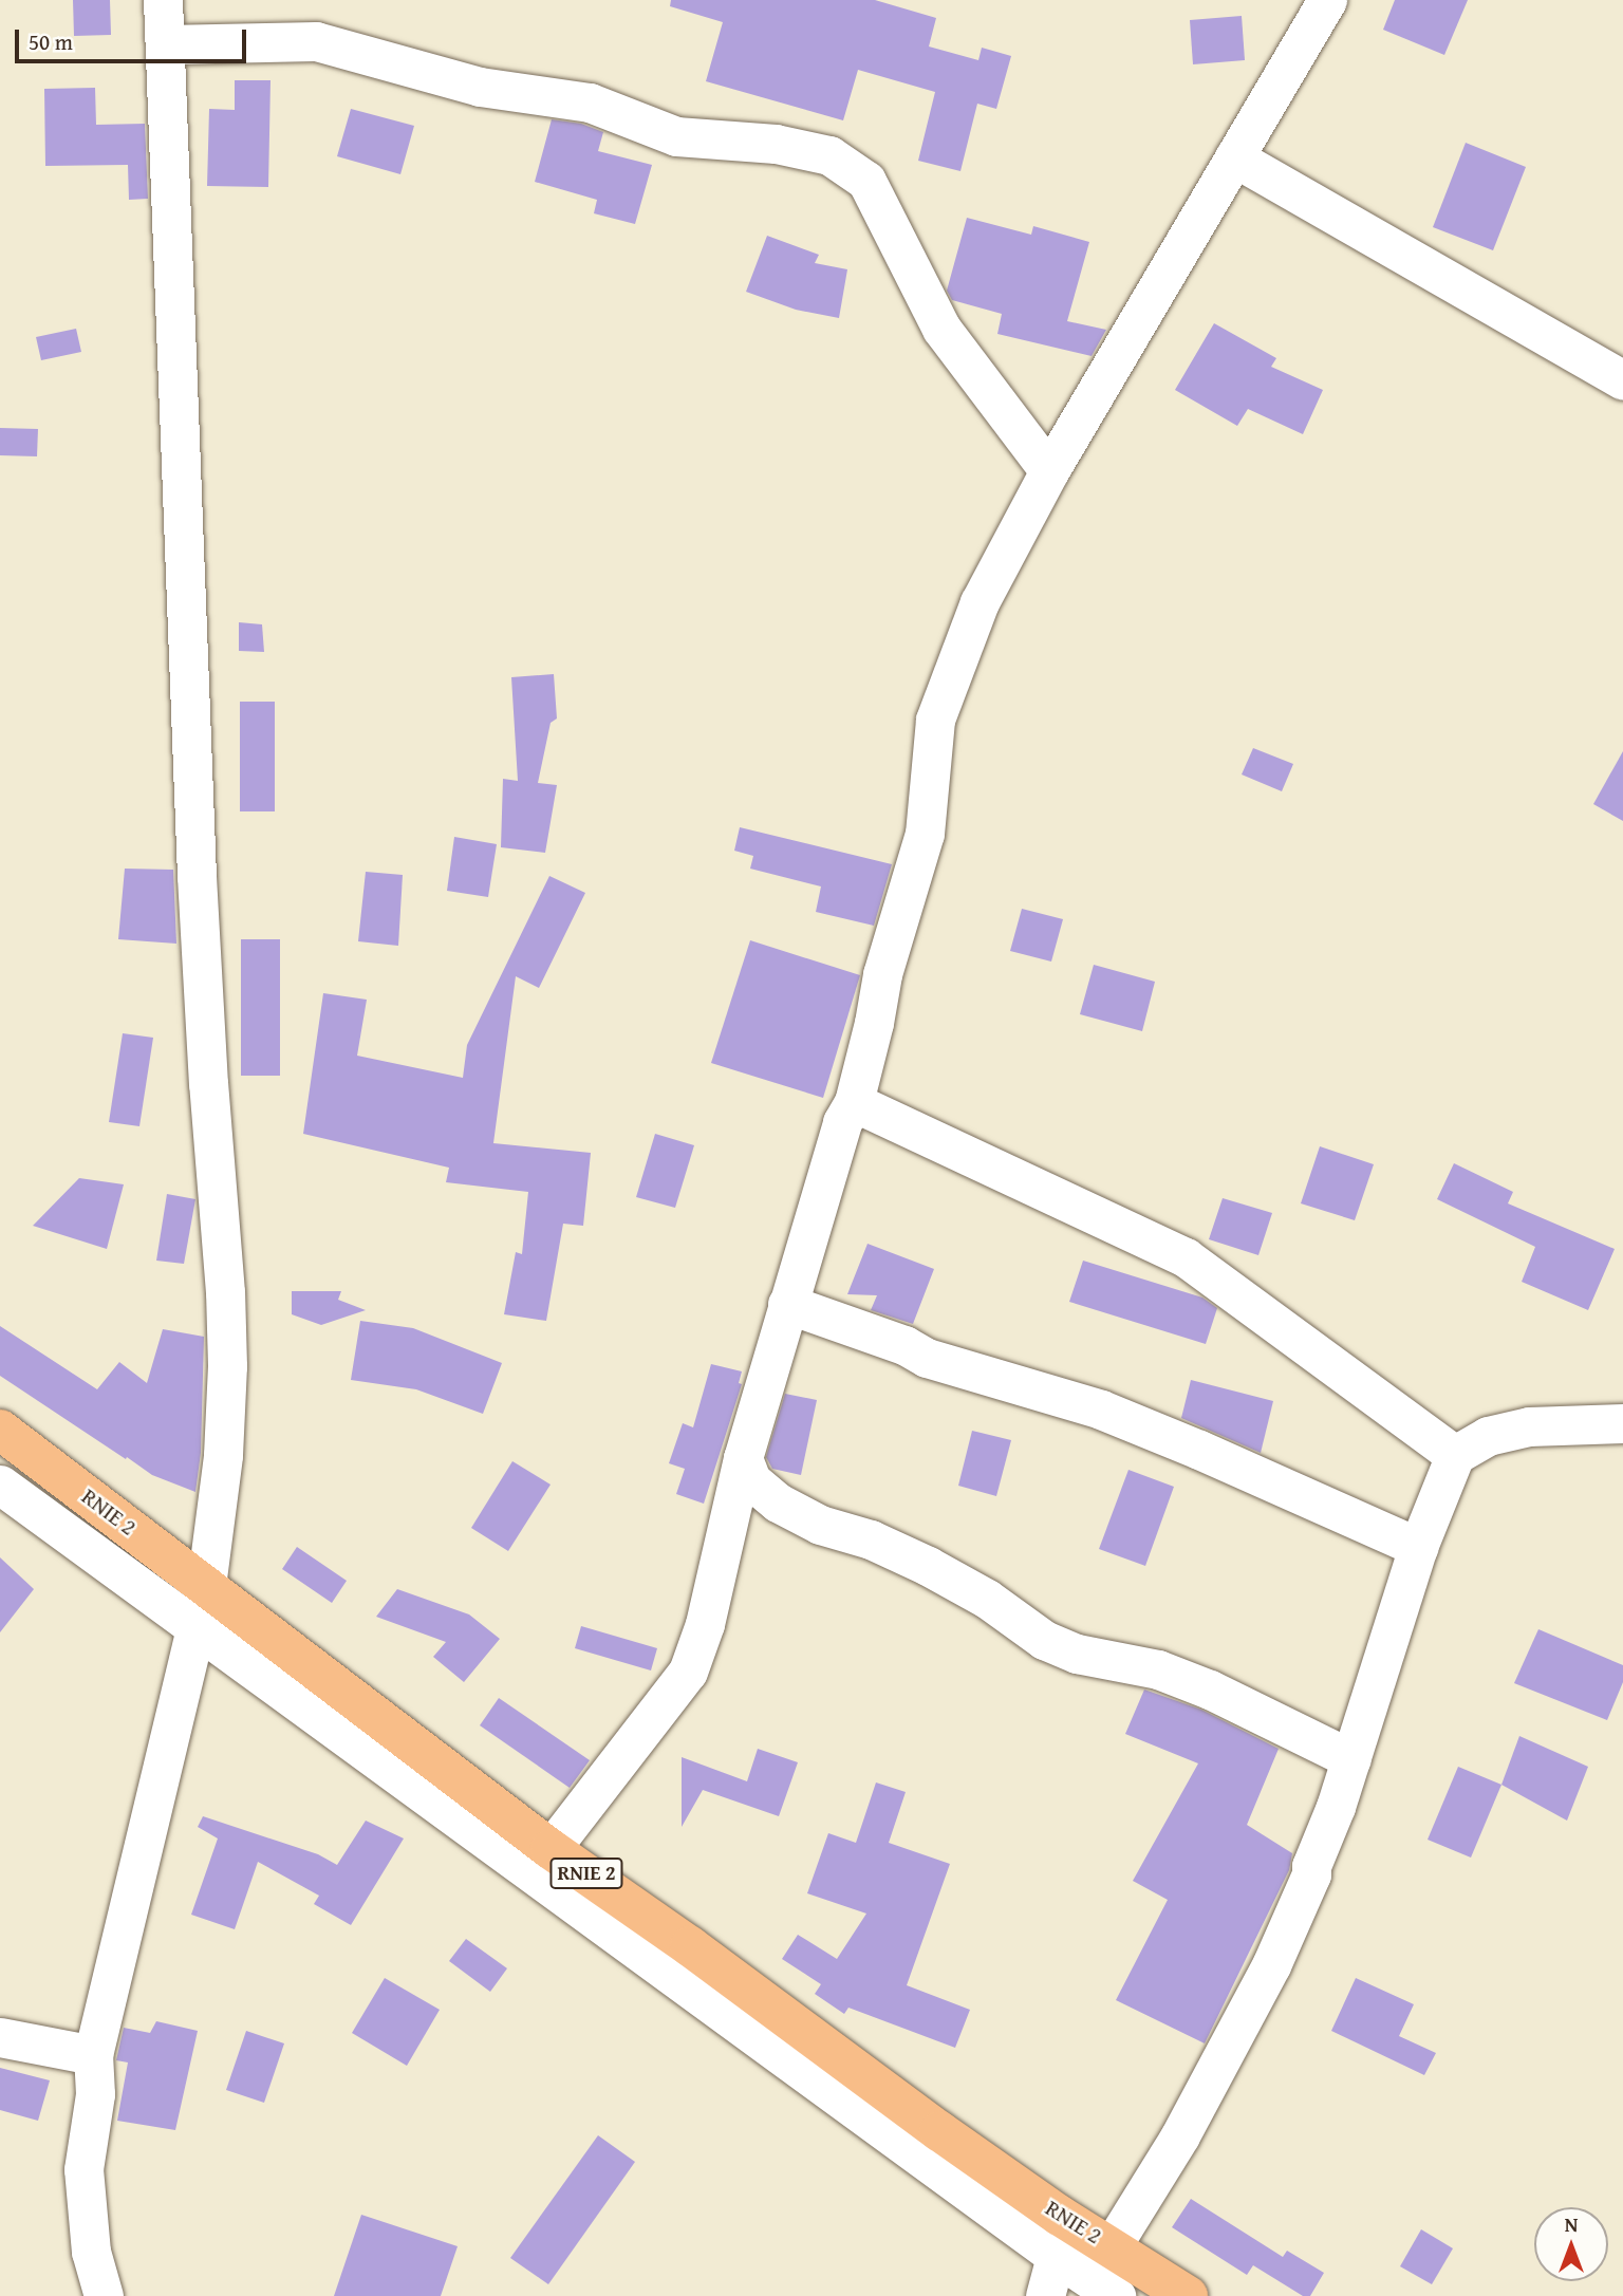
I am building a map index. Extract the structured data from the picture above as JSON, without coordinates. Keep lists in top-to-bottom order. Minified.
{"streets":{"highway":["RNIE 2"]},"scale_bar":"50 m","north":"top"}
